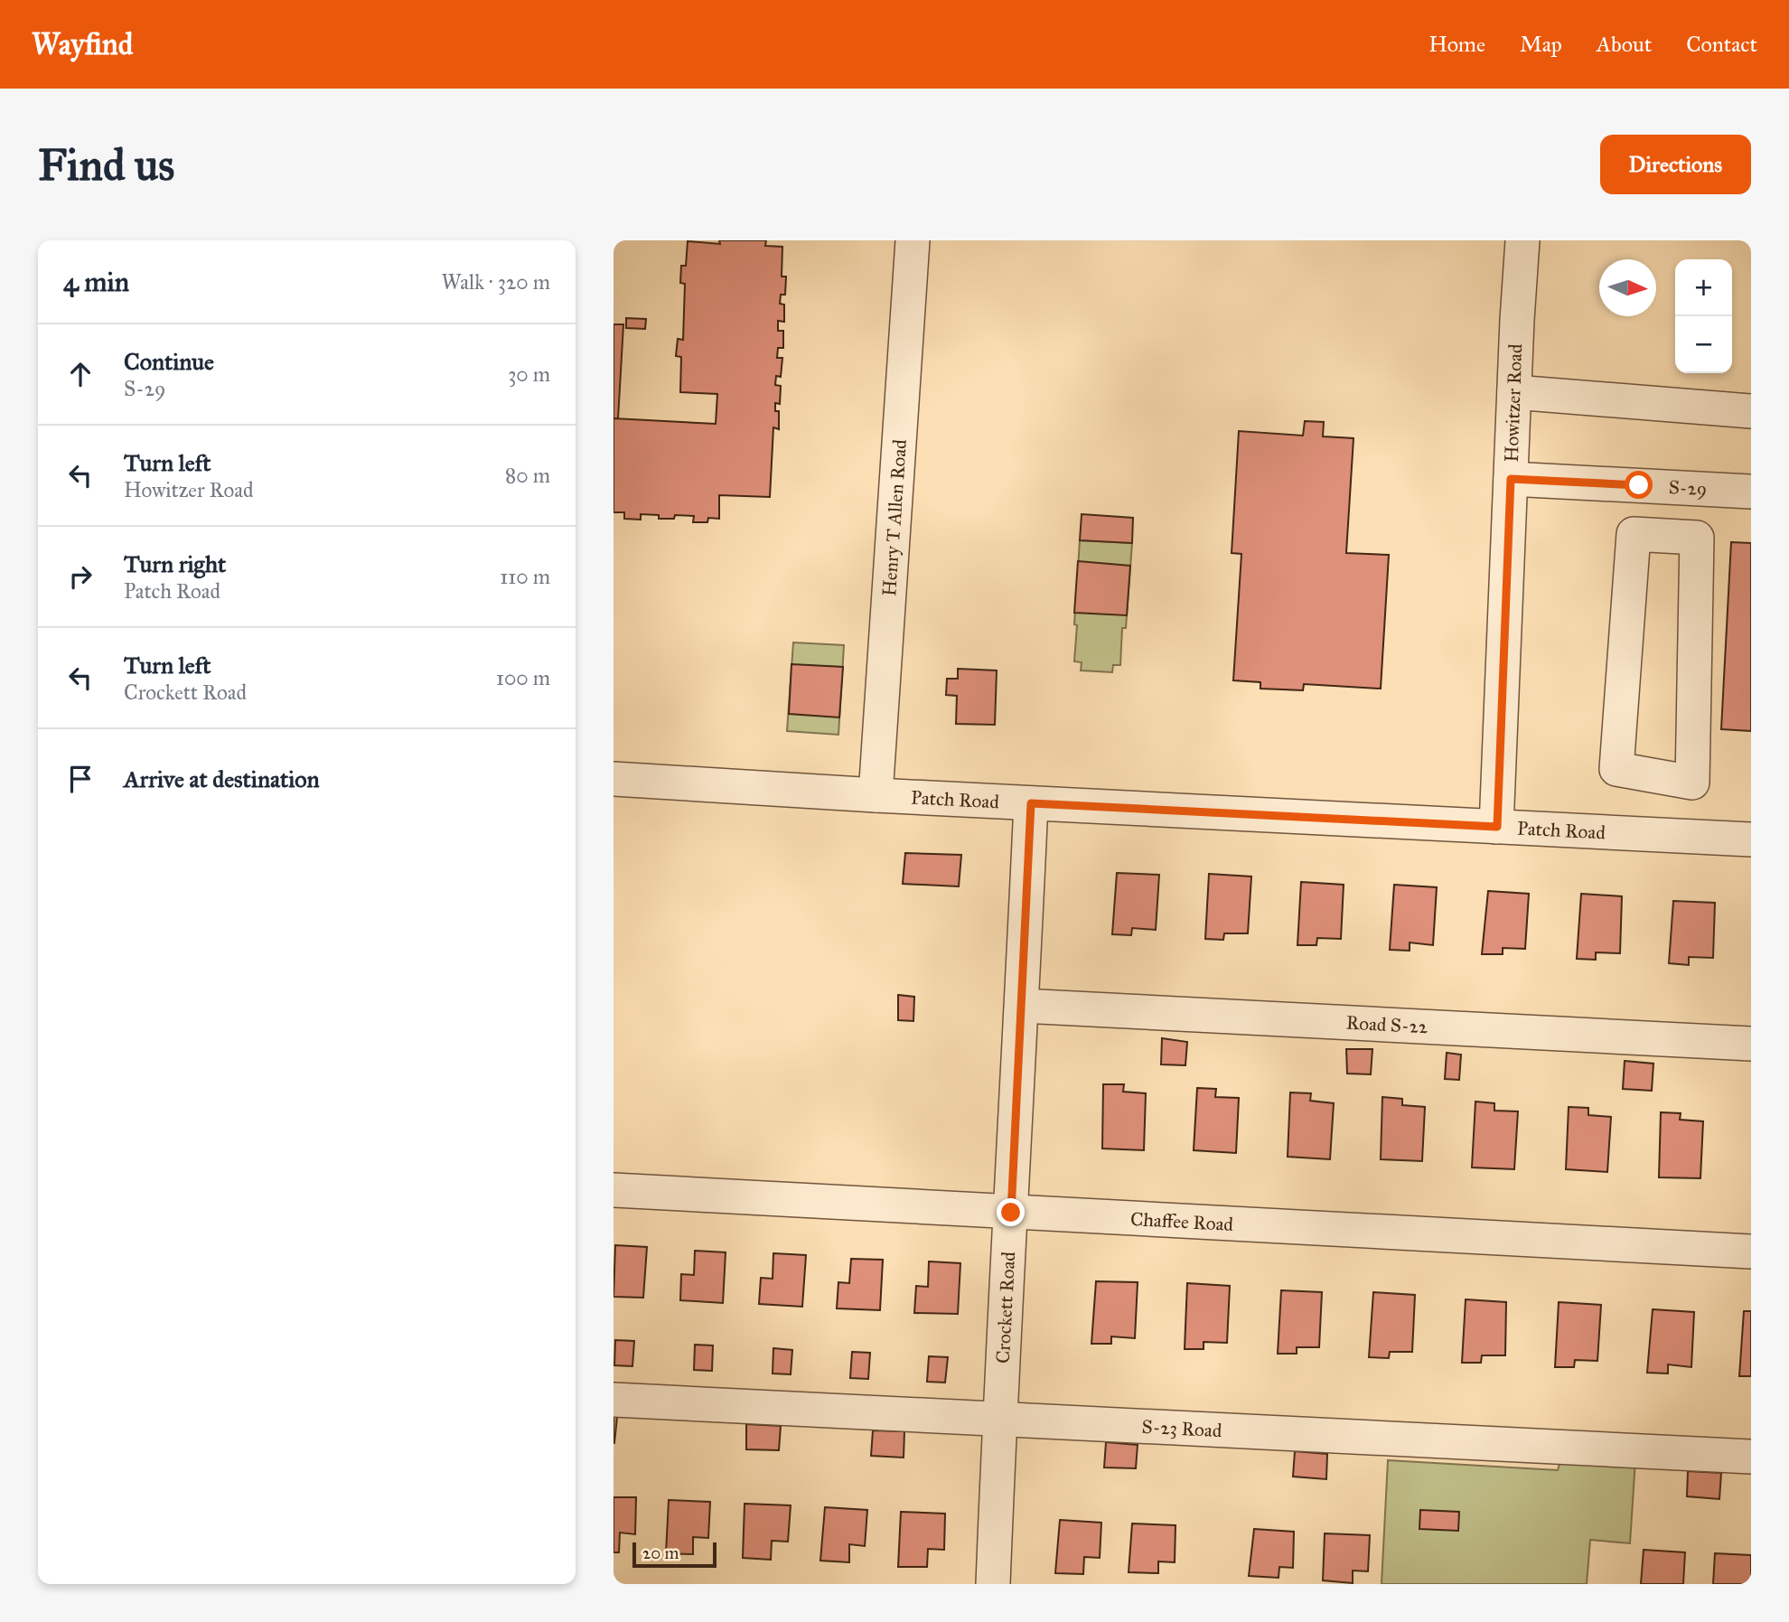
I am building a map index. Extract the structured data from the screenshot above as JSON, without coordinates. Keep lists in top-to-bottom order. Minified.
{"streets":{"street":["Howitzer Road","S-29","Henry T Allen Road","Patch Road","Road S-22","Chaffee Road","Crockett Road","S-23 Road"]},"crossings":[["Howitzer Road","S-29"],["Howitzer Road","Patch Road"],["Henry T Allen Road","Patch Road"],["Patch Road","Crockett Road"],["Road S-22","Crockett Road"],["Chaffee Road","Crockett Road"],["Crockett Road","S-23 Road"]],"scale_bar":"20 m","north":"right","page":{"header":"Wayfind","nav":["Home","Map","About","Contact"],"buttons":"Directions","title":"Find us","heading":["4 min","Walk · 320 m"],"map_buttons":["+","−"],"list":[["Continue","S-29","30 m"],["Turn left","Howitzer Road","80 m"],["Turn right","Patch Road","110 m"],["Turn left","Crockett Road","100 m"],"Arrive at destination"],"scale":"20 m"}}
